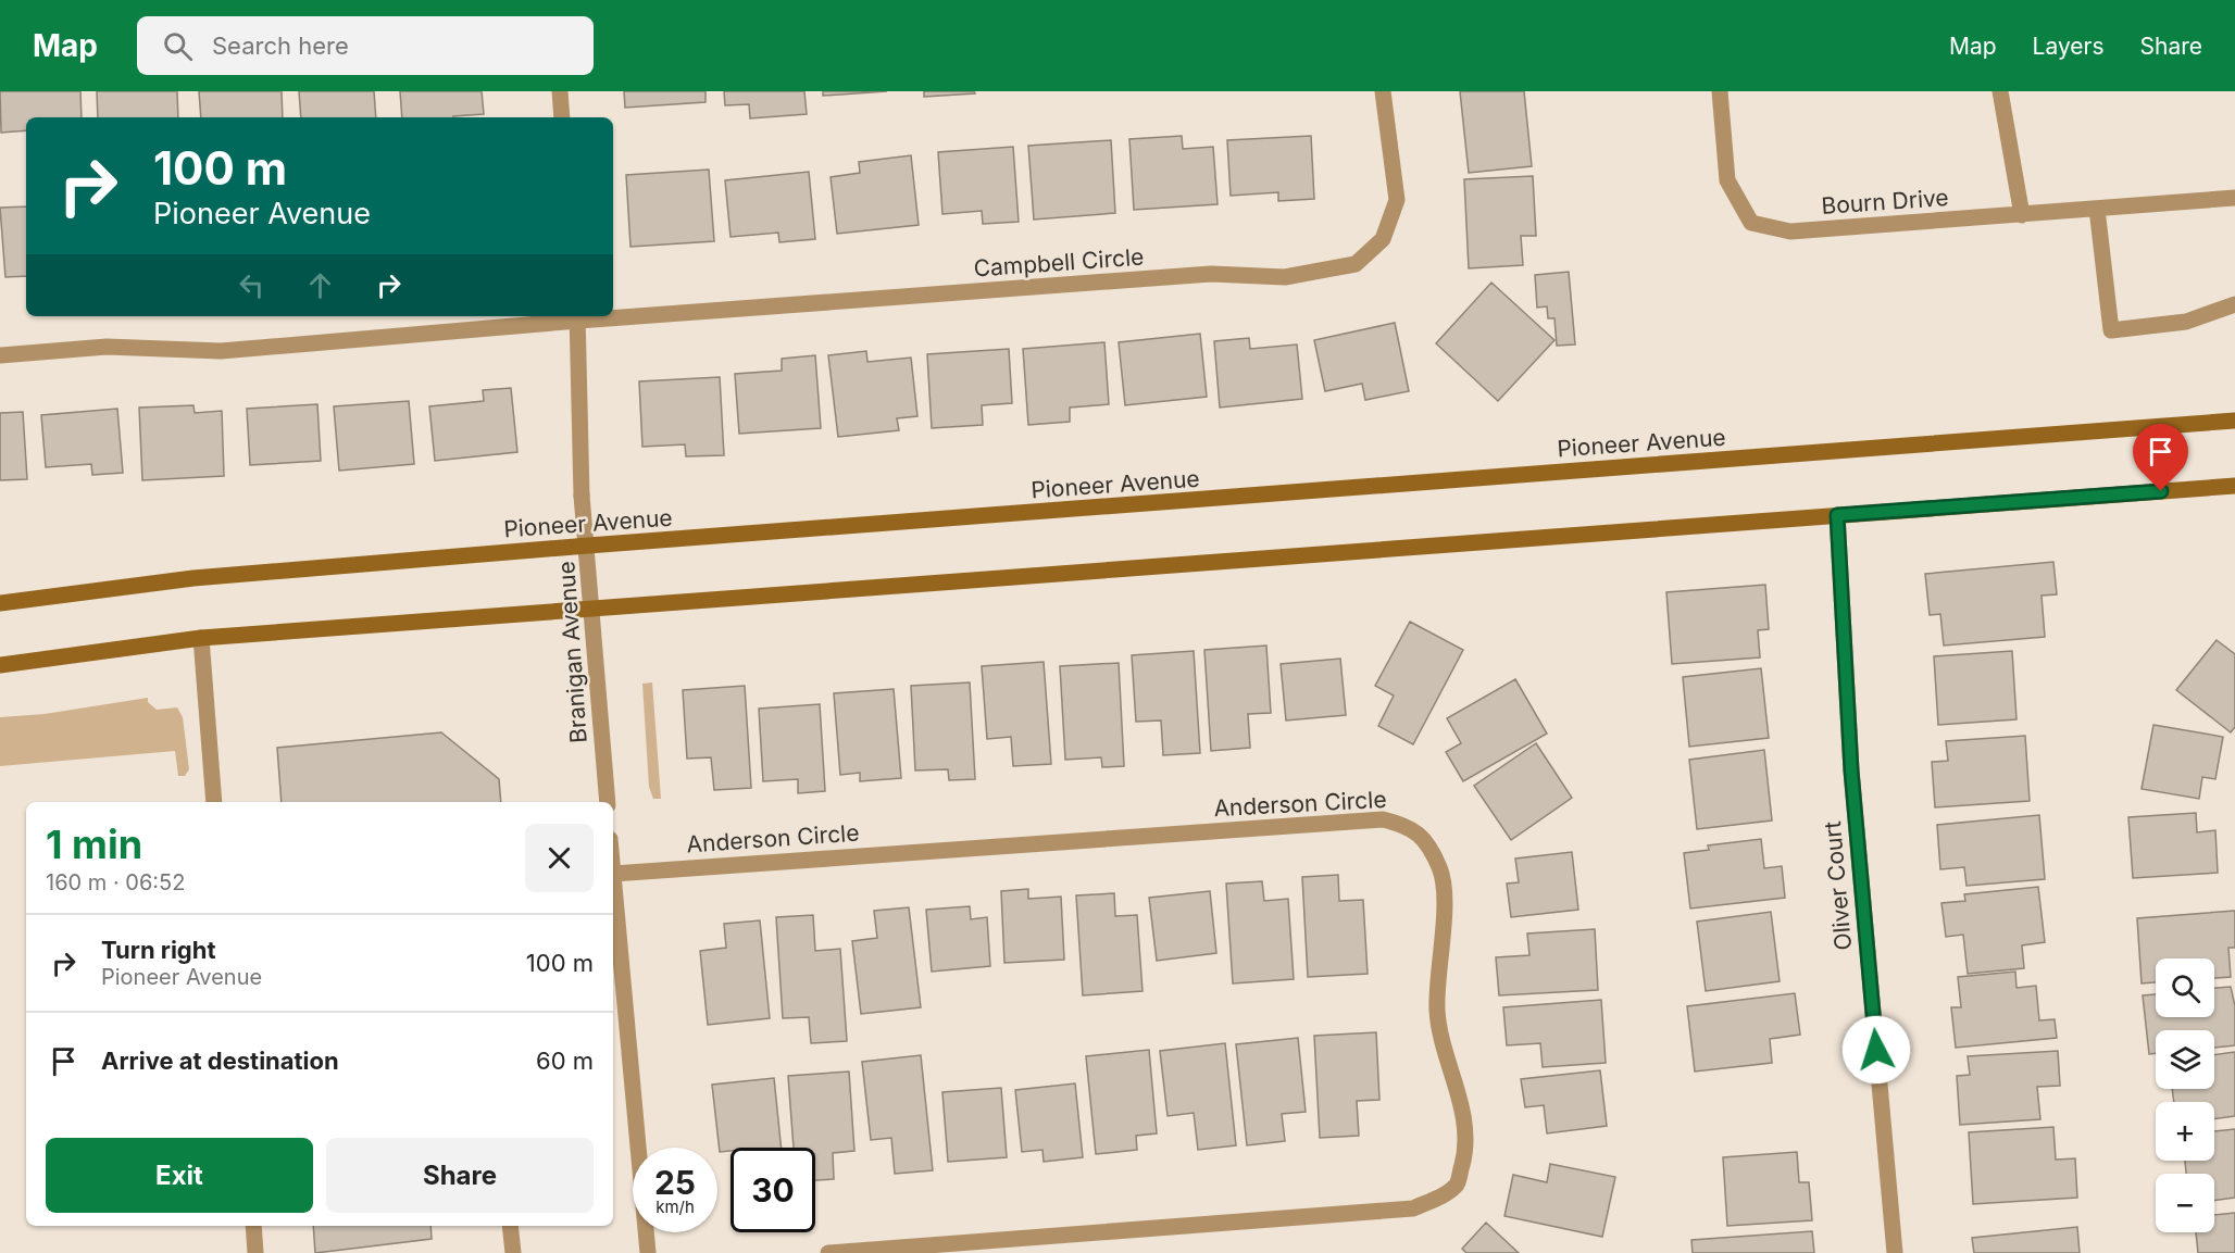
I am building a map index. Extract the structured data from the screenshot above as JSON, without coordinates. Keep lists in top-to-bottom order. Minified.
{"streets":{"main road":["Pioneer Avenue"],"street":["Bourn Drive","Campbell Circle","Branigan Avenue","Anderson Circle","Oliver Court"]},"crossings":[["Campbell Circle","Branigan Avenue"],["Pioneer Avenue","Branigan Avenue"]],"page":{"header":"Map","search":"Search here","nav":["Map","Layers","Share"],"turn":["100 m","Pioneer Avenue"],"heading":["1 min","160 m · 06:52"],"list":[{"name":"Turn right","note":"Pioneer Avenue","value":"100 m"},{"name":"Arrive at destination","value":"60 m"}],"map_buttons":["+","−"],"buttons":["Exit","Share"],"speed":"25 km/h","limit":"30"}}
